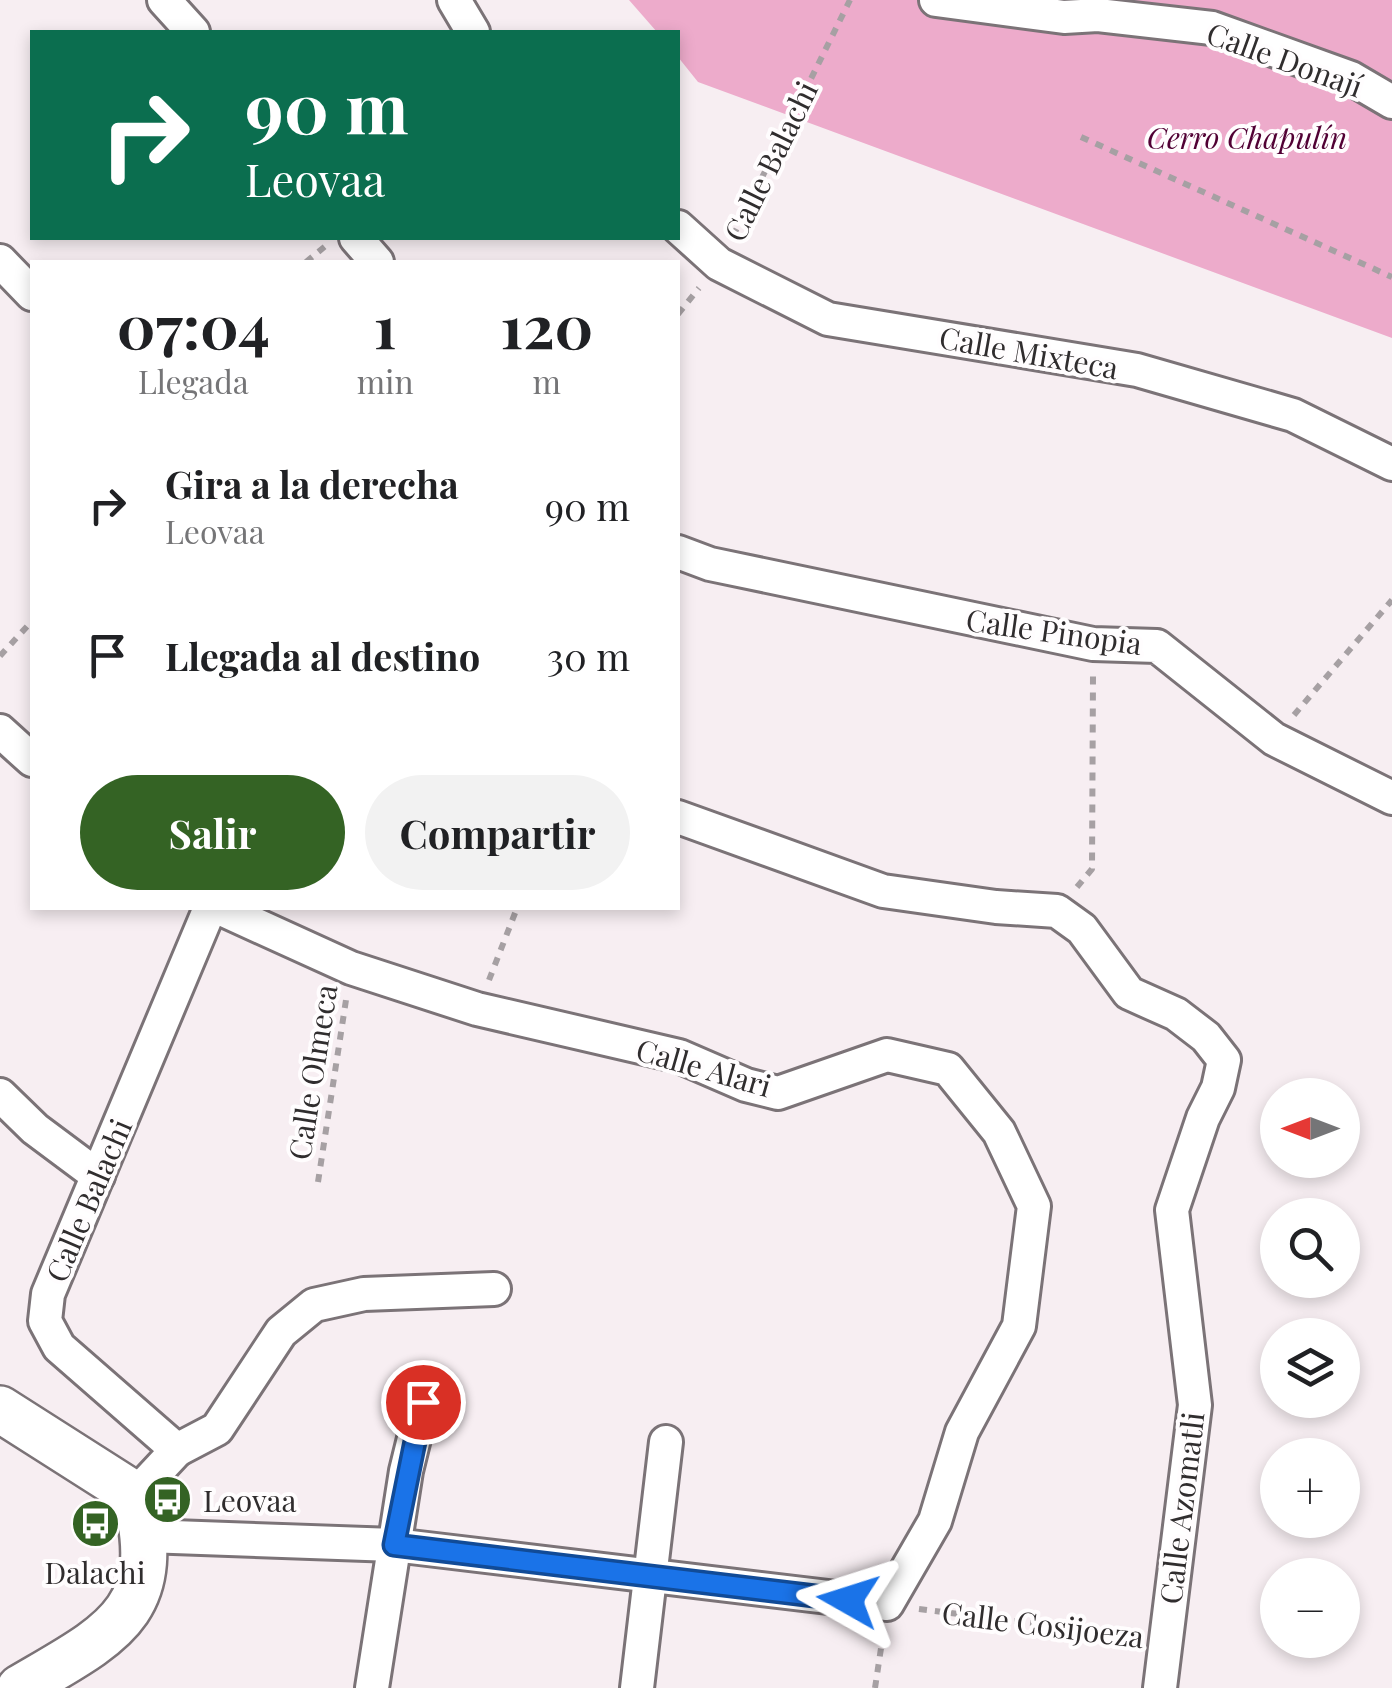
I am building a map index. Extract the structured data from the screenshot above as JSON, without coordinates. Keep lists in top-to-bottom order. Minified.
{"streets":{"street":["Calle Donají","Calle Balachi","Calle Mixteca","Calle Pinopia","Calle Alari","Calle Azomatli"],"path":["Calle Olmeca","Calle Cosijoeza"]},"crossings":[["Calle Balachi","Calle Mixteca"],["Calle Alari","Calle Olmeca"],["Calle Alari","Calle Cosijoeza"],["Calle Azomatli","Calle Cosijoeza"]],"parks":["Cerro Chapulín"],"places":{"bus stop":["Leovaa","Dalachi"]},"north":"left","page":{"turn":["90 m","Leovaa"],"eta":["07:04","Llegada","1","min","120","m"],"list":[{"name":"Gira a la derecha","note":"Leovaa","value":"90 m"},{"name":"Llegada al destino","value":"30 m"}],"buttons":["Salir","Compartir"],"map_buttons":["+","−"]}}
